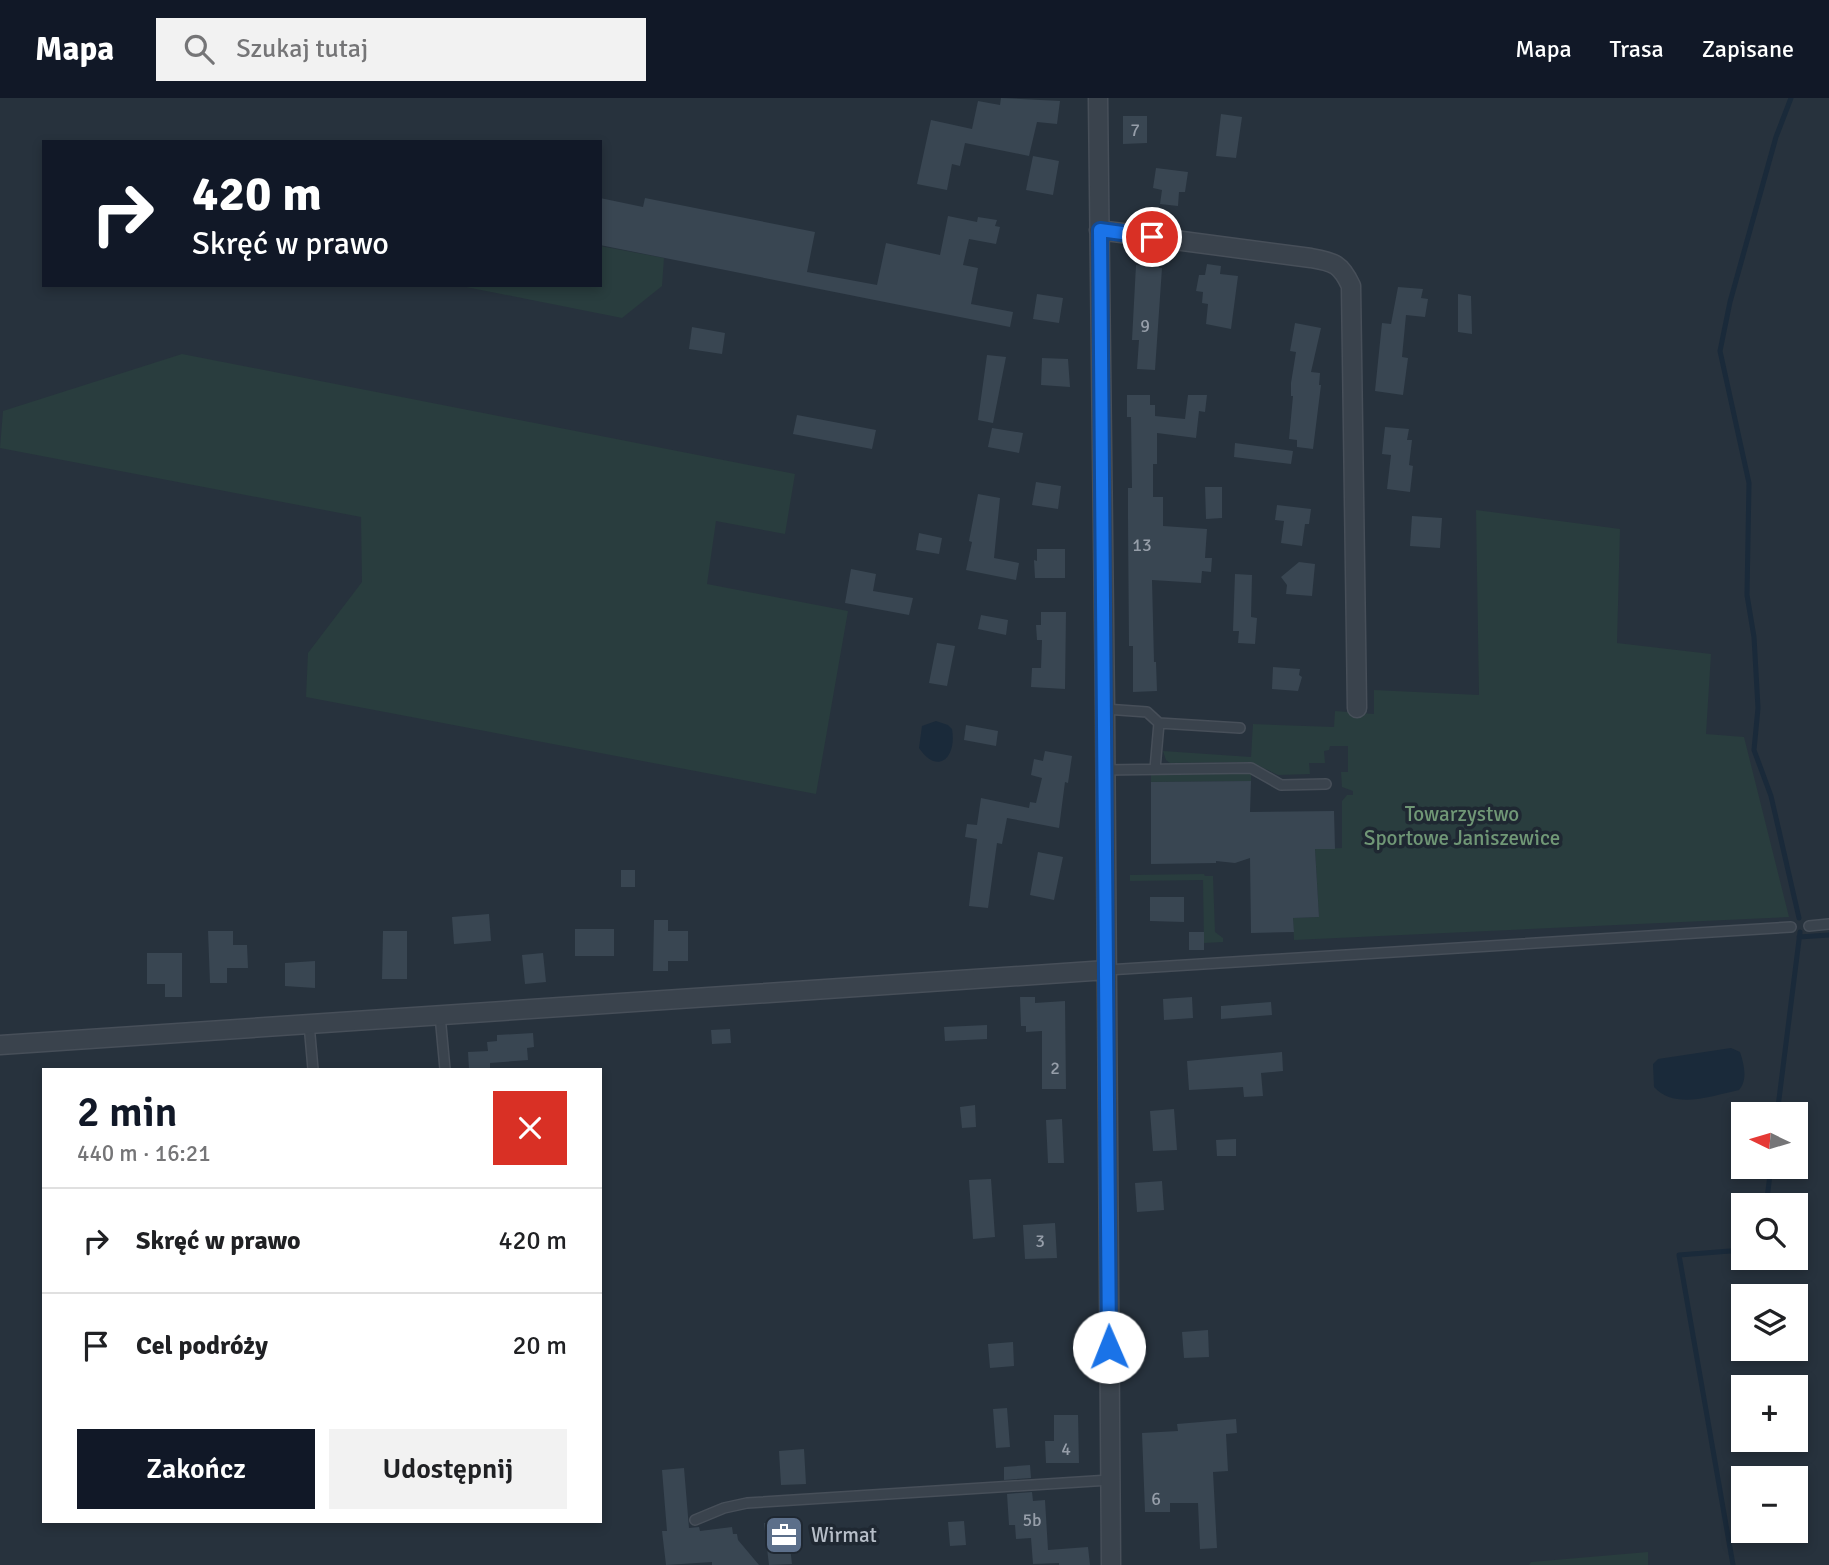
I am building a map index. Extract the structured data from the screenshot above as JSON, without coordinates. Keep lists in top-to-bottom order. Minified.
{"parks":["Towarzystwo Sportowe Janiszewice"],"places":{"office":["Wirmat"]},"house_numbers":["7","9","13","2","3","4","6","5b"],"north":"left","page":{"header":"Mapa","search":"Szukaj tutaj","nav":["Mapa","Trasa","Zapisane"],"turn":["420 m","Skręć w prawo"],"heading":["2 min","440 m · 16:21"],"map_buttons":["+","−"],"list":[{"name":"Skręć w prawo","value":"420 m"},{"name":"Cel podróży","value":"20 m"}],"buttons":["Zakończ","Udostępnij"]}}
